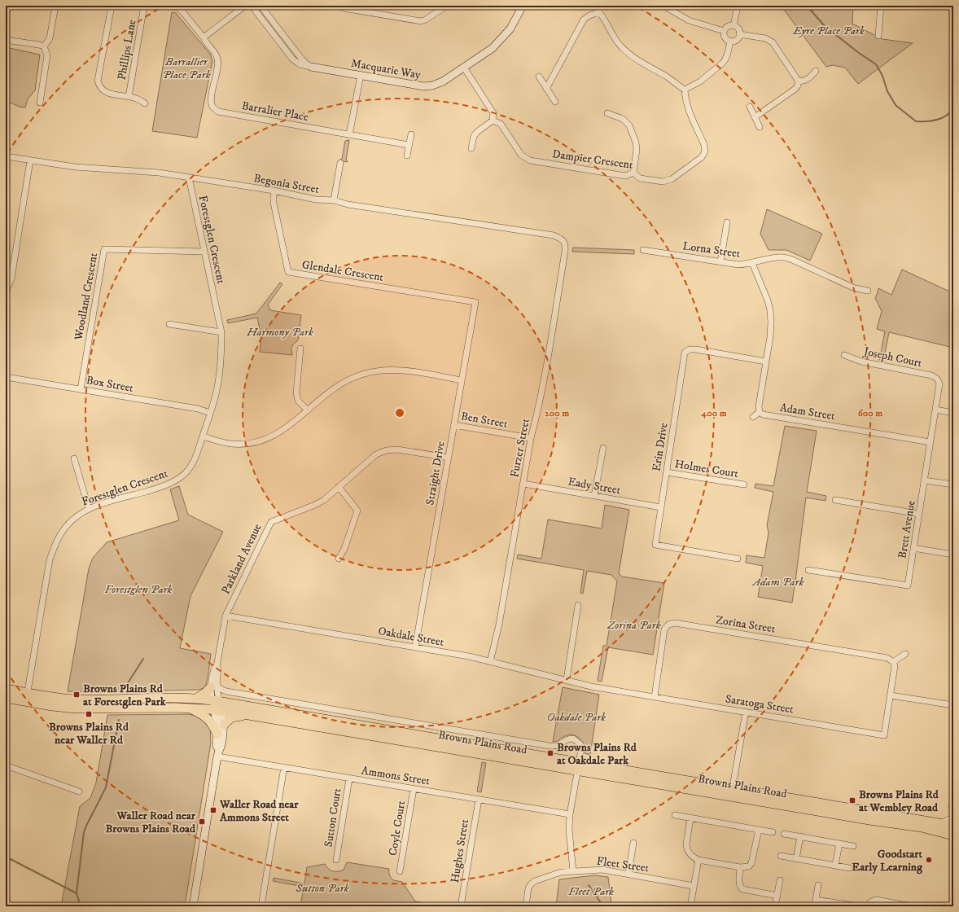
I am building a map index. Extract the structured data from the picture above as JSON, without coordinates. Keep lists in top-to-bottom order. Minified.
{"streets":{"main road":["Browns Plains Road"],"street":["Phillips Lane","Macquarie Way","Barralier Place","Dampier Crescent","Begonia Street","Forestglen Crescent","Lorna Street","Glendale Crescent","Woodland Crescent","Joseph Court","Box Street","Adam Street","Ben Street","Erin Drive","Furzer Street","Holmes Court","Straight Drive","Eady Street","Brett Avenue","Parkland Avenue","Zorina Street","Oakdale Street","Saratoga Street","Ammons Street","Sutton Court","Coyle Court","Hughes Street","Fleet Street"]},"crossings":[["Begonia Street","Forestglen Crescent"],["Begonia Street","Glendale Crescent"],["Begonia Street","Furzer Street"],["Forestglen Crescent","Woodland Crescent"],["Forestglen Crescent","Box Street"],["Forestglen Crescent","Browns Plains Road"],["Glendale Crescent","Straight Drive"],["Woodland Crescent","Box Street"],["Joseph Court","Brett Avenue"],["Adam Street","Brett Avenue"],["Ben Street","Furzer Street"],["Ben Street","Straight Drive"],["Erin Drive","Holmes Court"],["Erin Drive","Eady Street"],["Furzer Street","Eady Street"],["Furzer Street","Oakdale Street"],["Straight Drive","Parkland Avenue"],["Straight Drive","Oakdale Street"],["Parkland Avenue","Oakdale Street"],["Parkland Avenue","Browns Plains Road"],["Zorina Street","Saratoga Street"],["Oakdale Street","Saratoga Street"],["Ammons Street","Sutton Court"],["Ammons Street","Coyle Court"],["Ammons Street","Hughes Street"]],"parks":["Eyre Place Park","Barrallier Place Park","Harmony Park","Adam Park","Forestglen Park","Zorina Park","Oakdale Park","Sutton Park","Fleet Park"],"places":{"transit":["Browns Plains Rd at Forestglen Park","Browns Plains Rd near Waller Rd","Browns Plains Rd at Oakdale Park","Browns Plains Rd at Wembley Road","Waller Road near Ammons Street","Waller Road near Browns Plains Road"],"other":["Goodstart Early Learning"]},"rings":["200 m","400 m","600 m"]}
